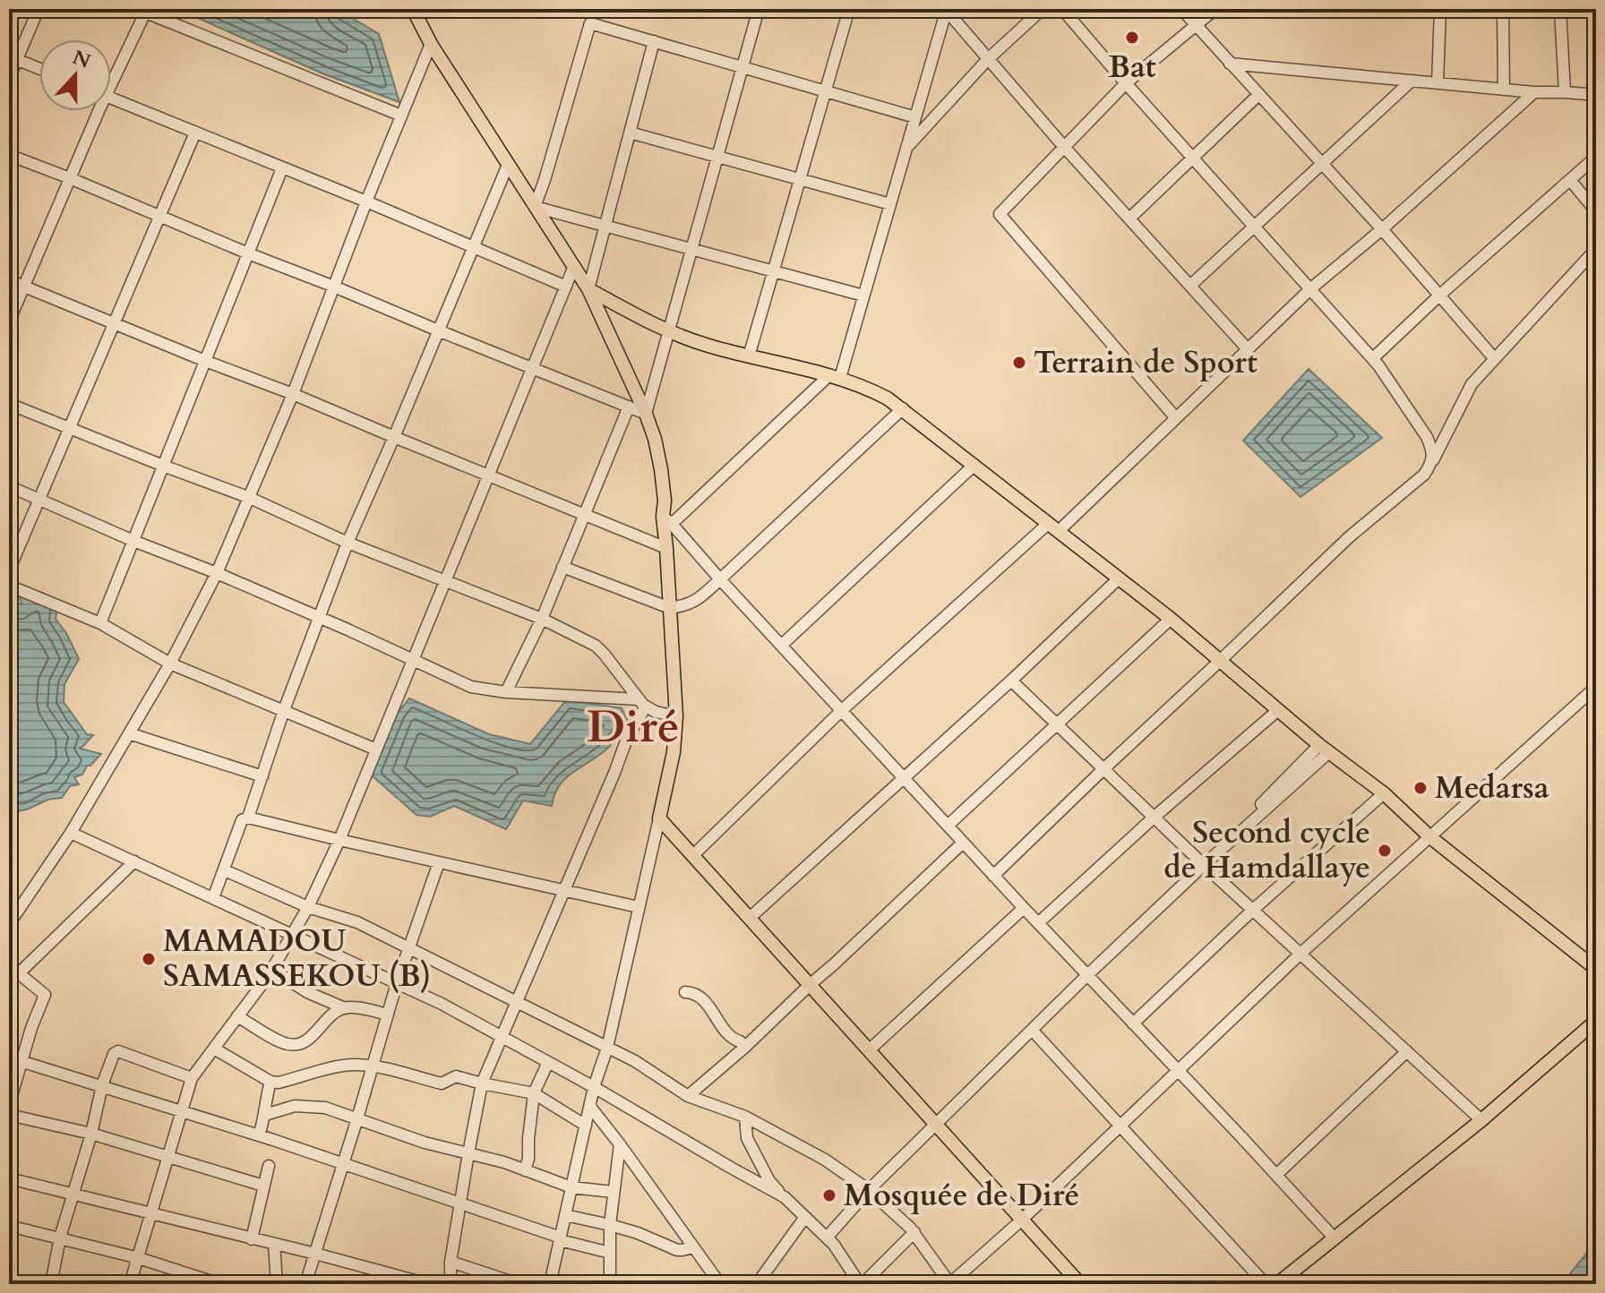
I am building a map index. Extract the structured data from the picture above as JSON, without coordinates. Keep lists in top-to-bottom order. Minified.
{"districts":["Diré"],"places":["Bat","Terrain de Sport","Medarsa","Second cycle de Hamdallaye","MAMADOU SAMASSEKOU (B)","Mosquée de Diré"],"north":"top"}
